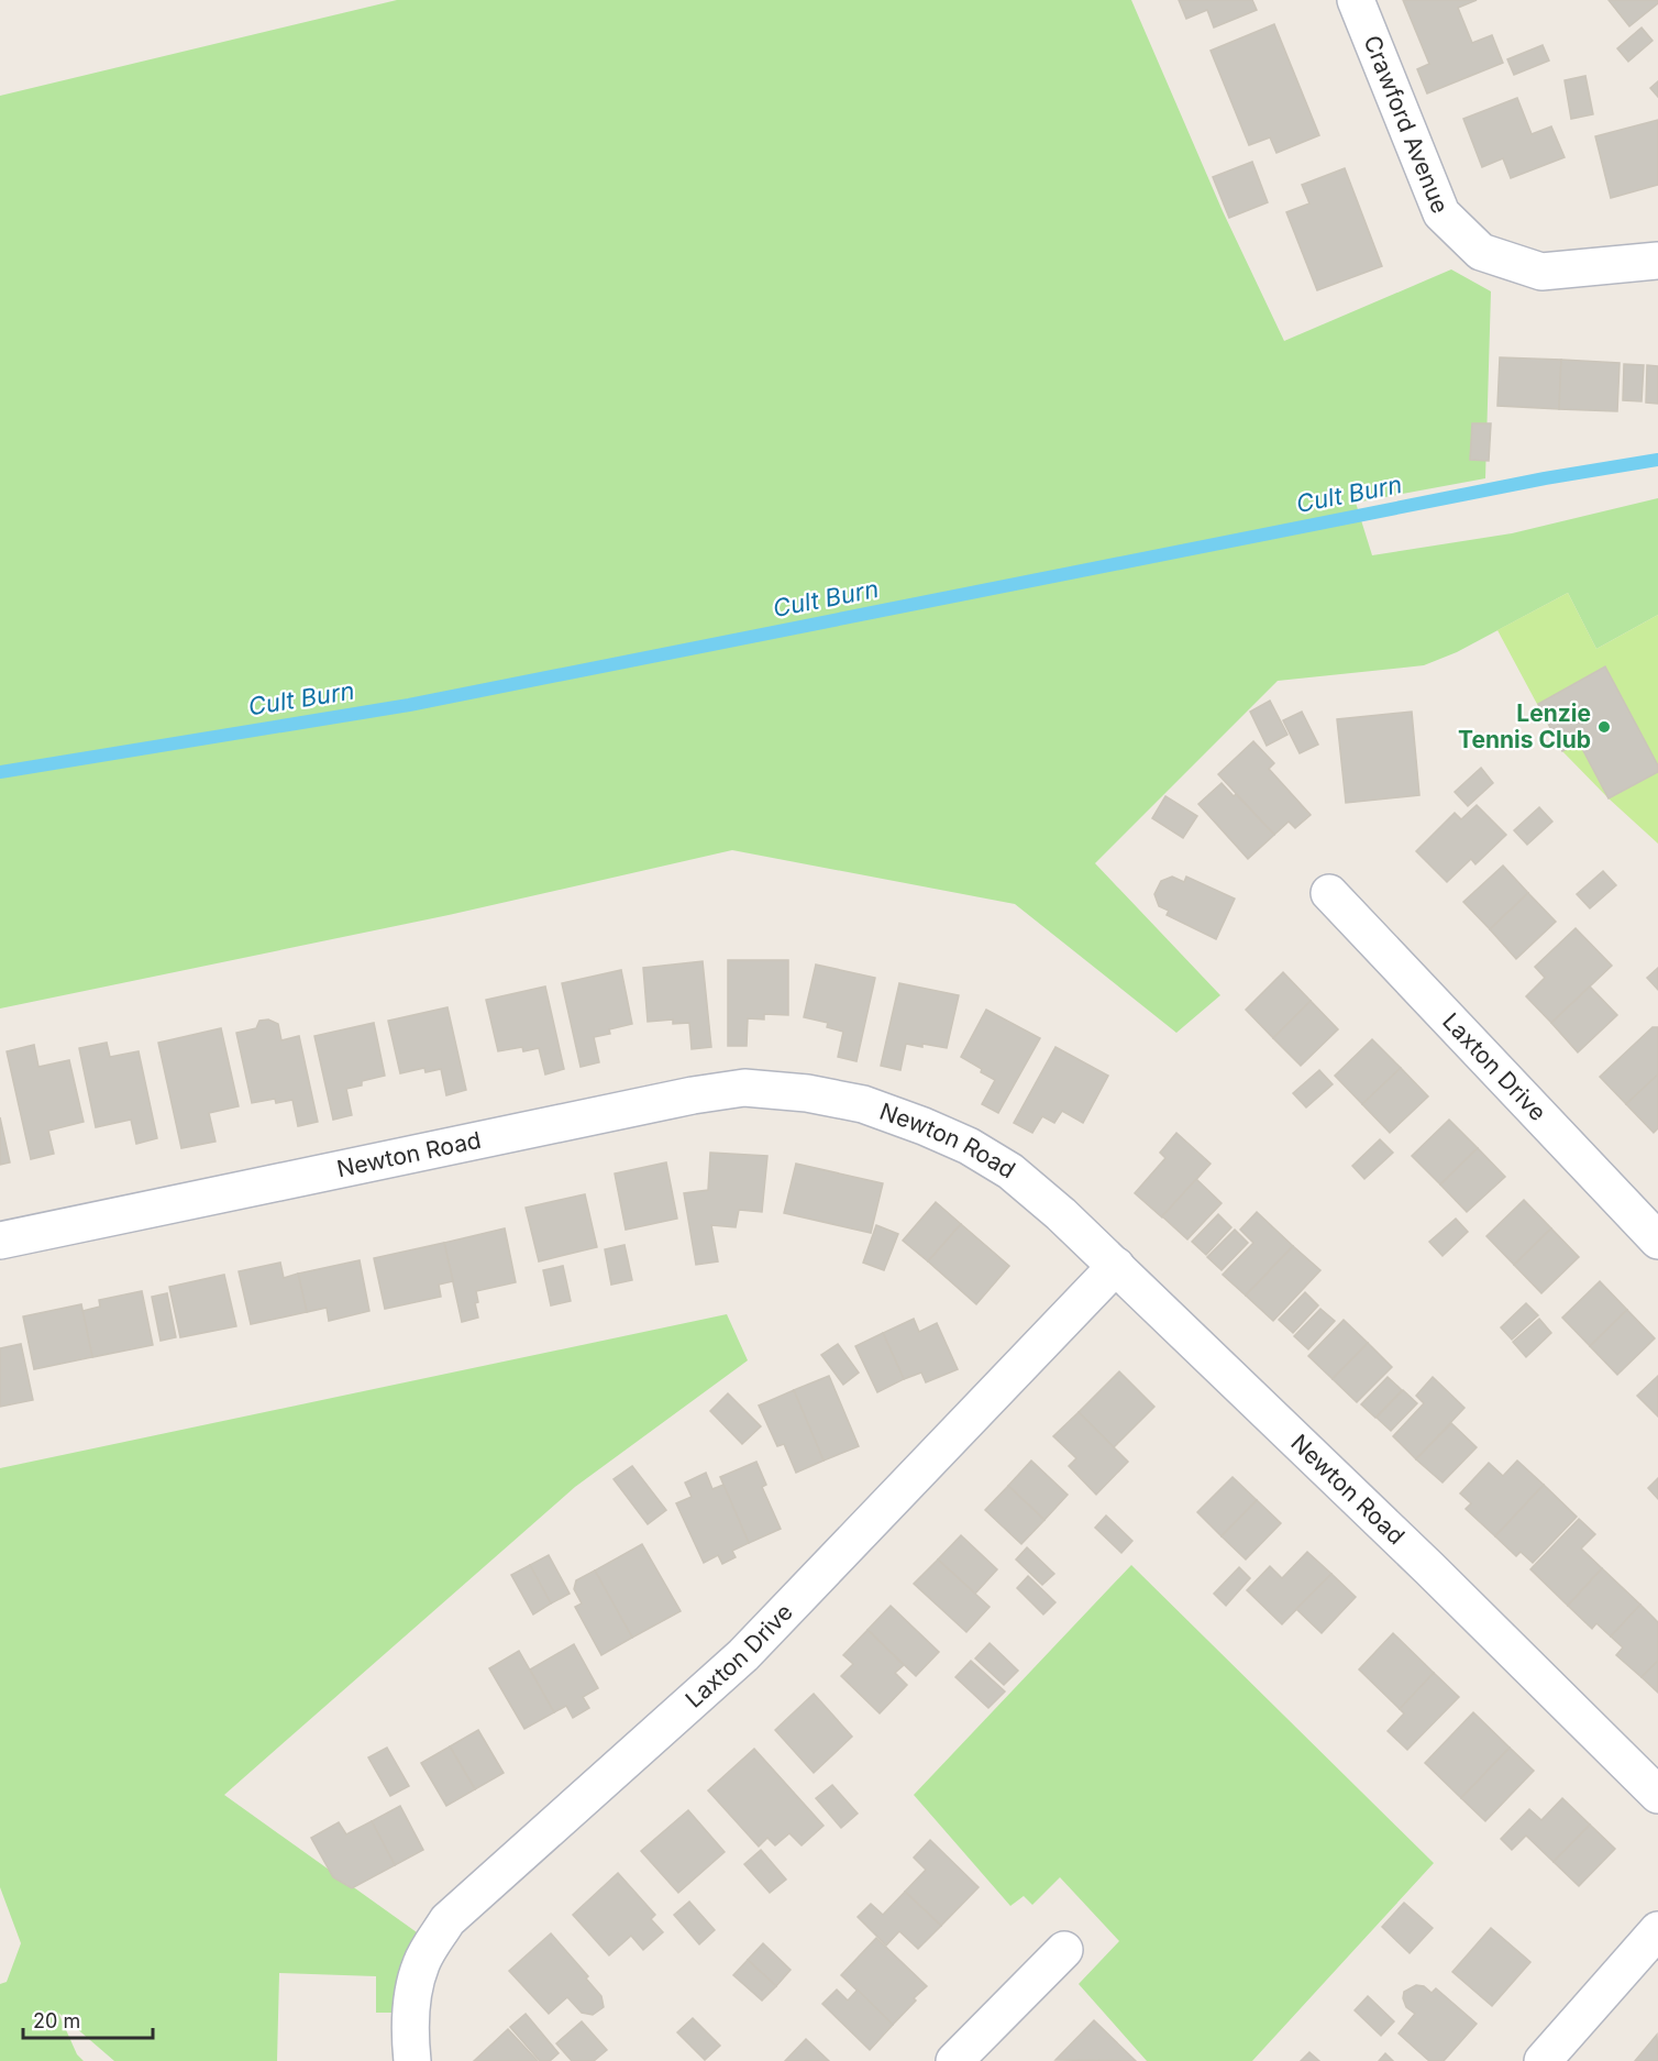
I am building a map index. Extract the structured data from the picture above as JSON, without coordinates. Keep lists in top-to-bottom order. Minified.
{"streets":{"street":["Crawford Avenue","Laxton Drive","Newton Road"]},"crossings":[["Laxton Drive","Newton Road"]],"water":["Cult Burn"],"places":["Lenzie Tennis Club"],"scale_bar":"20 m"}
